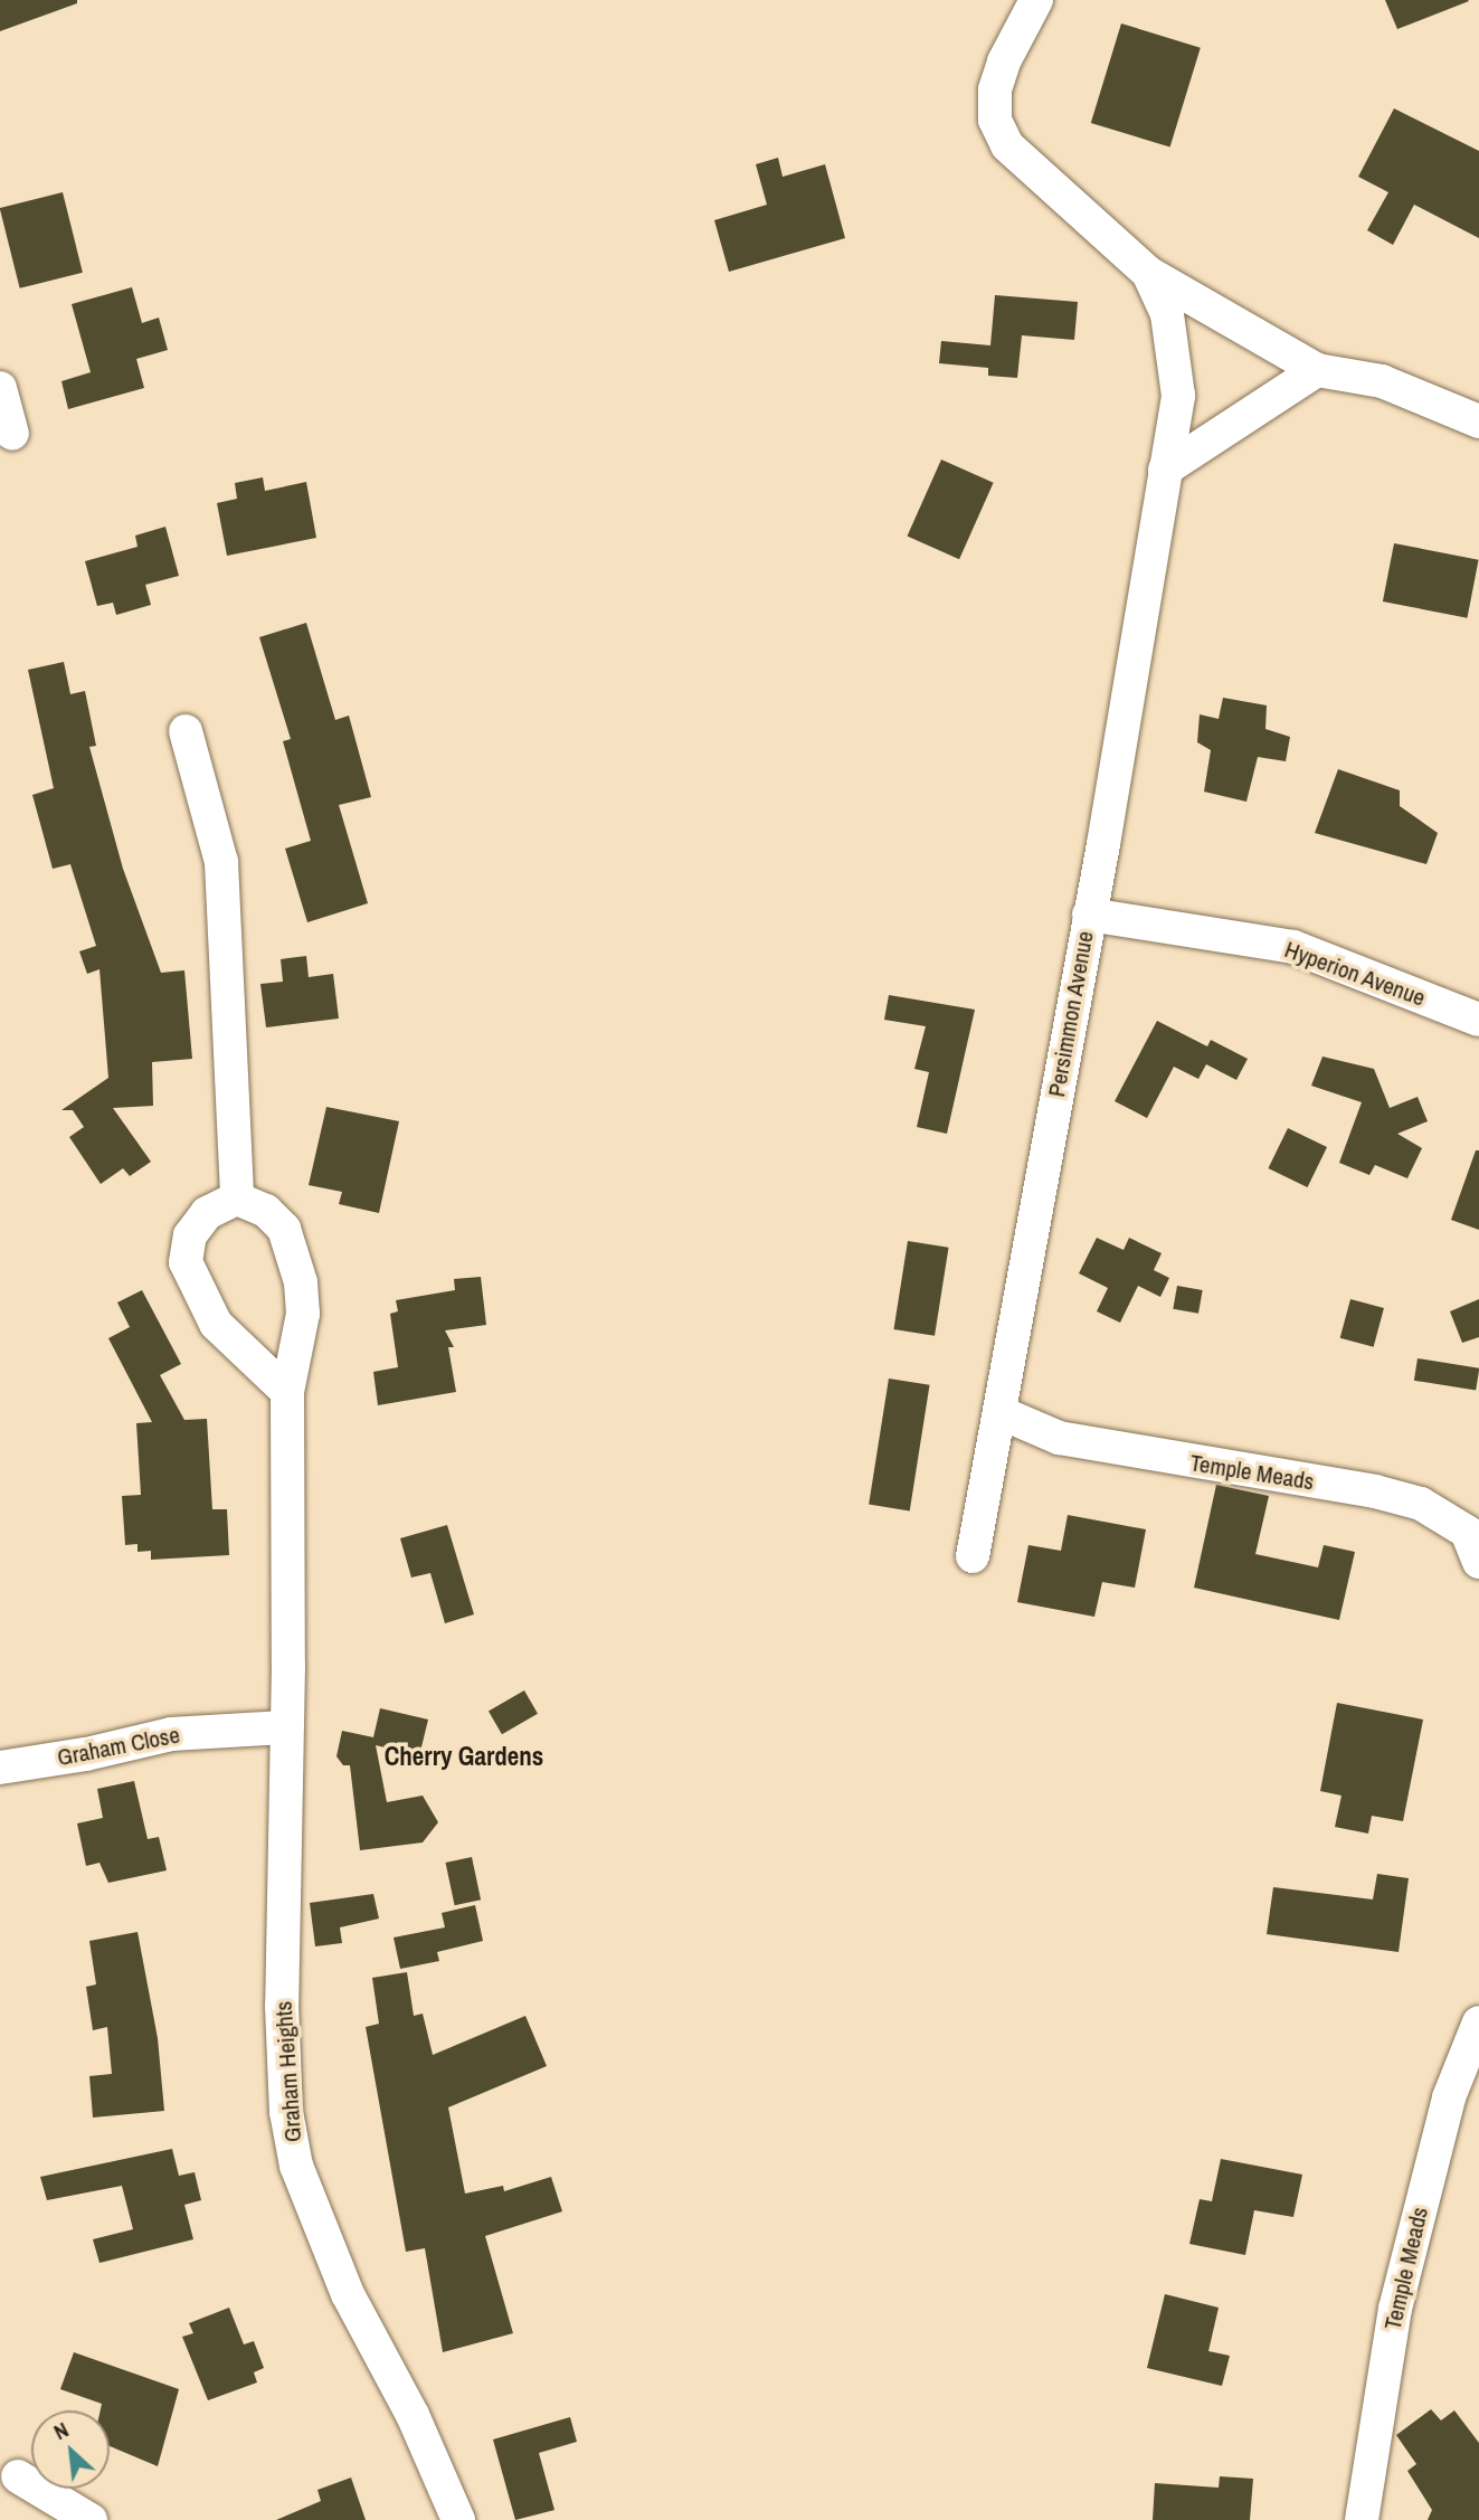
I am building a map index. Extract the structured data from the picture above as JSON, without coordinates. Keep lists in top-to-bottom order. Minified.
{"streets":{"street":["Hyperion Avenue","Persimmon Avenue","Temple Meads","Graham Close","Graham Heights"]},"crossings":[["Hyperion Avenue","Persimmon Avenue"],["Persimmon Avenue","Temple Meads"],["Graham Close","Graham Heights"]],"districts":["Cherry Gardens"],"north":"top left"}
